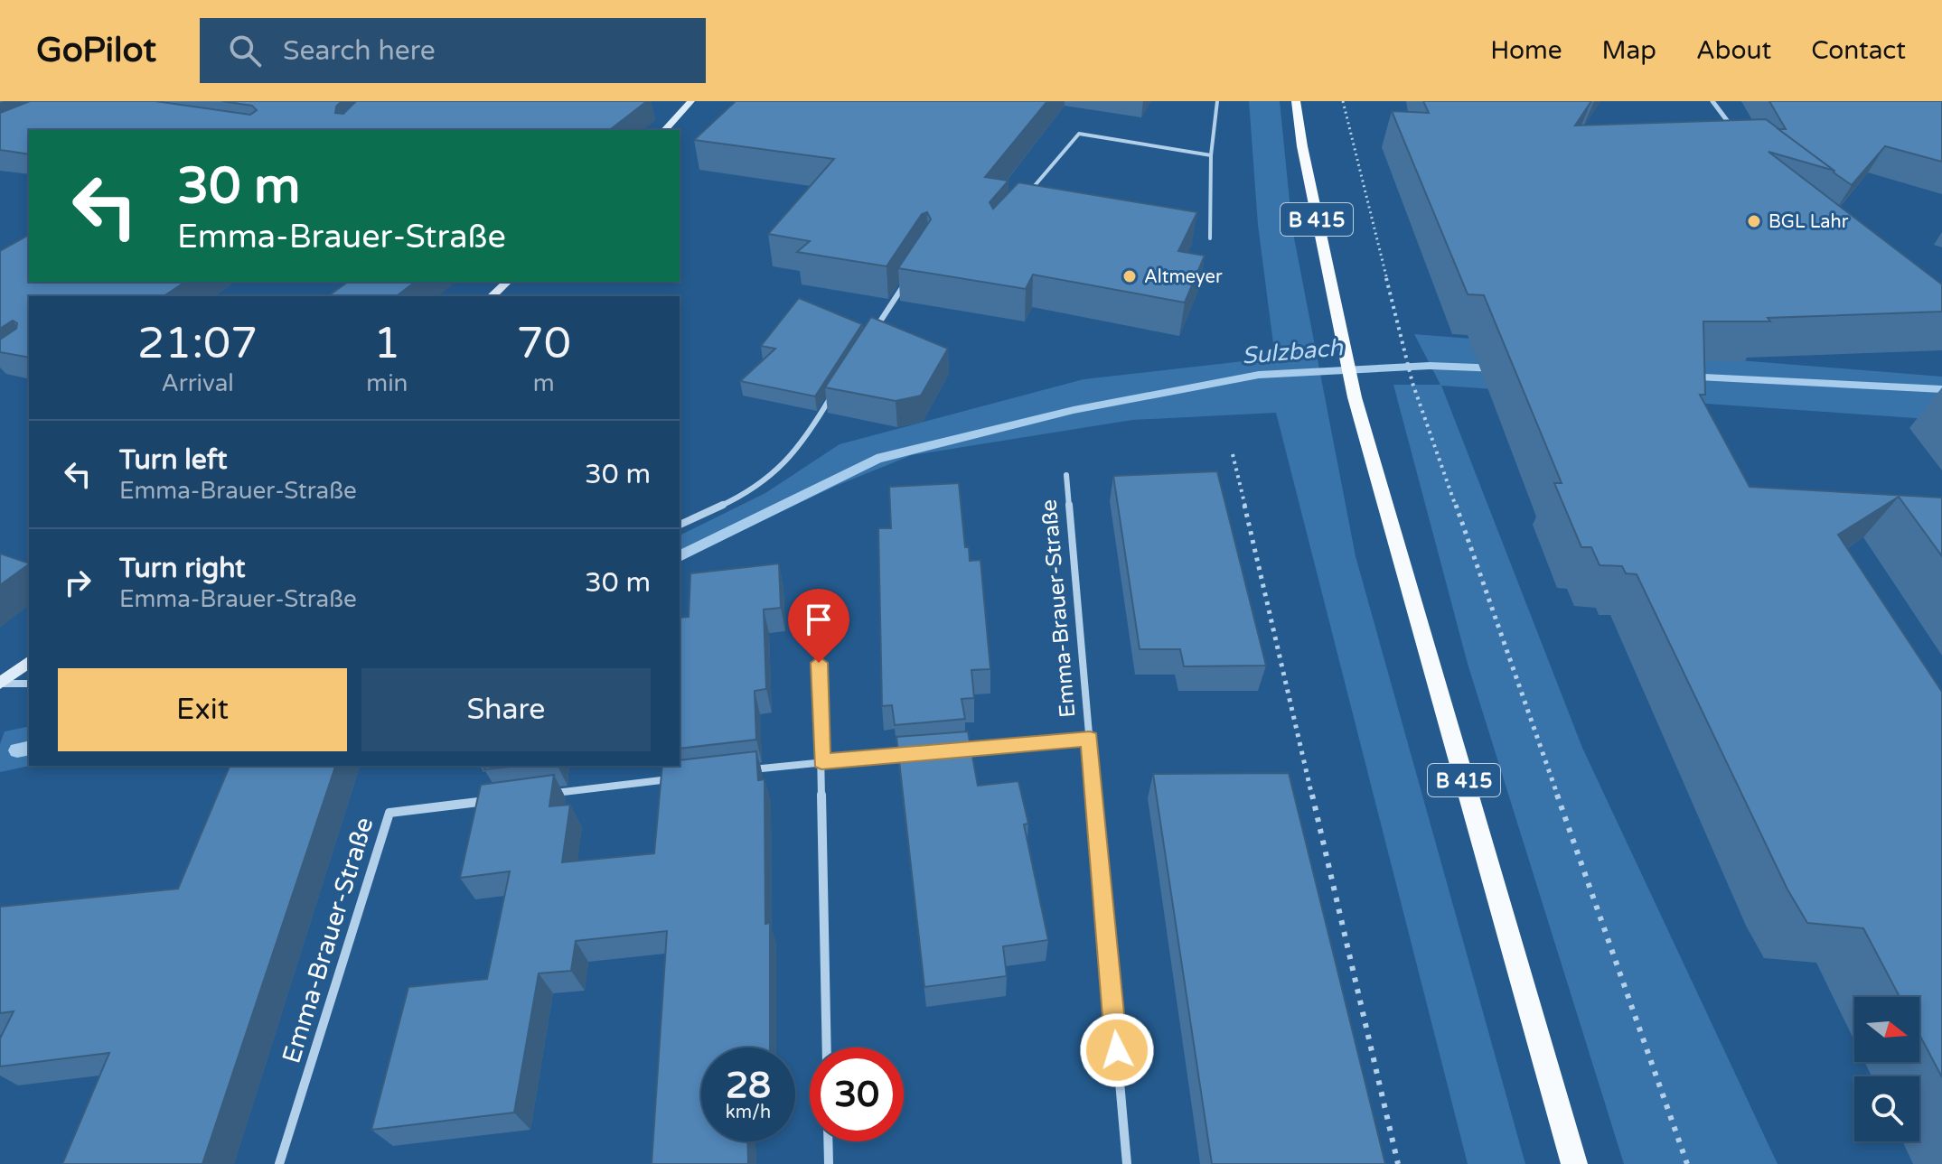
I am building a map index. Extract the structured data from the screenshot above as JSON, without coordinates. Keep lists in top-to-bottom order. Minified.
{"streets":{"main road":["B 415"],"street":["Emma-Brauer-Straße"]},"water":["Sulzbach"],"places":["BGL Lahr","Altmeyer"],"north":"right","page":{"header":"GoPilot","search":"Search here","nav":["Home","Map","About","Contact"],"turn":["30 m","Emma-Brauer-Straße"],"eta":["21:07","Arrival","1","min","70","m"],"list":[{"name":"Turn left","note":"Emma-Brauer-Straße","value":"30 m"},{"name":"Turn right","note":"Emma-Brauer-Straße","value":"30 m"}],"buttons":["Exit","Share"],"speed":"28 km/h","limit":"30"}}
